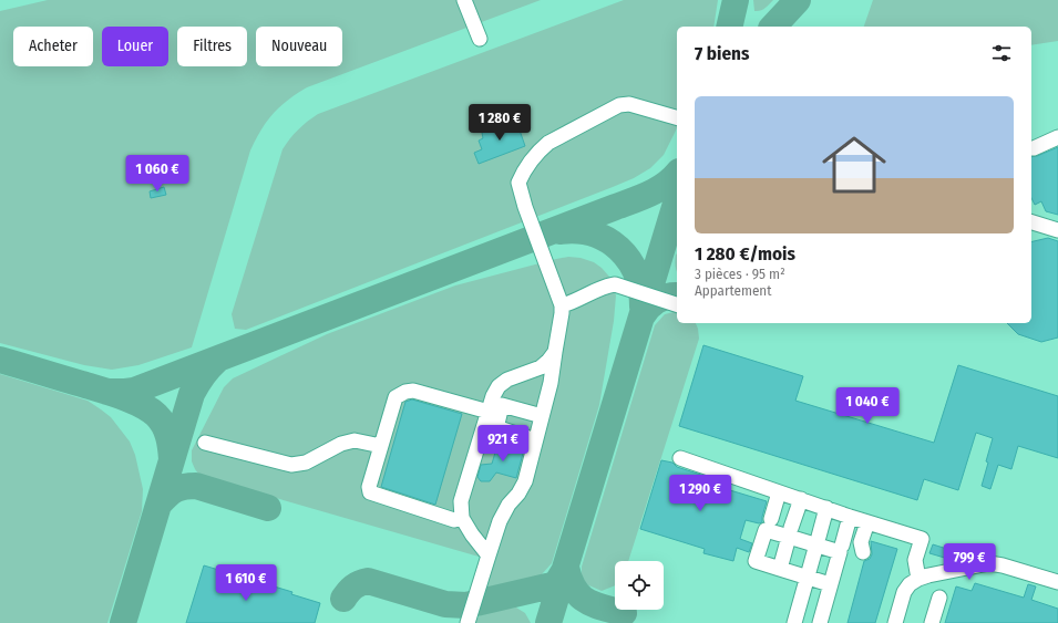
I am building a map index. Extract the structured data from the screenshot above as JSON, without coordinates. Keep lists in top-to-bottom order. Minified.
{"page":{"chip":["Acheter","Louer","Filtres","Nouveau"],"heading":"7 biens","list":[{"name":"1 280 €/mois","note":"3 pièces · 95 m² · Appartement"}],"price":["1 280 €","1 060 €","1 040 €","921 €","1 290 €","799 €","1 610 €"]}}
